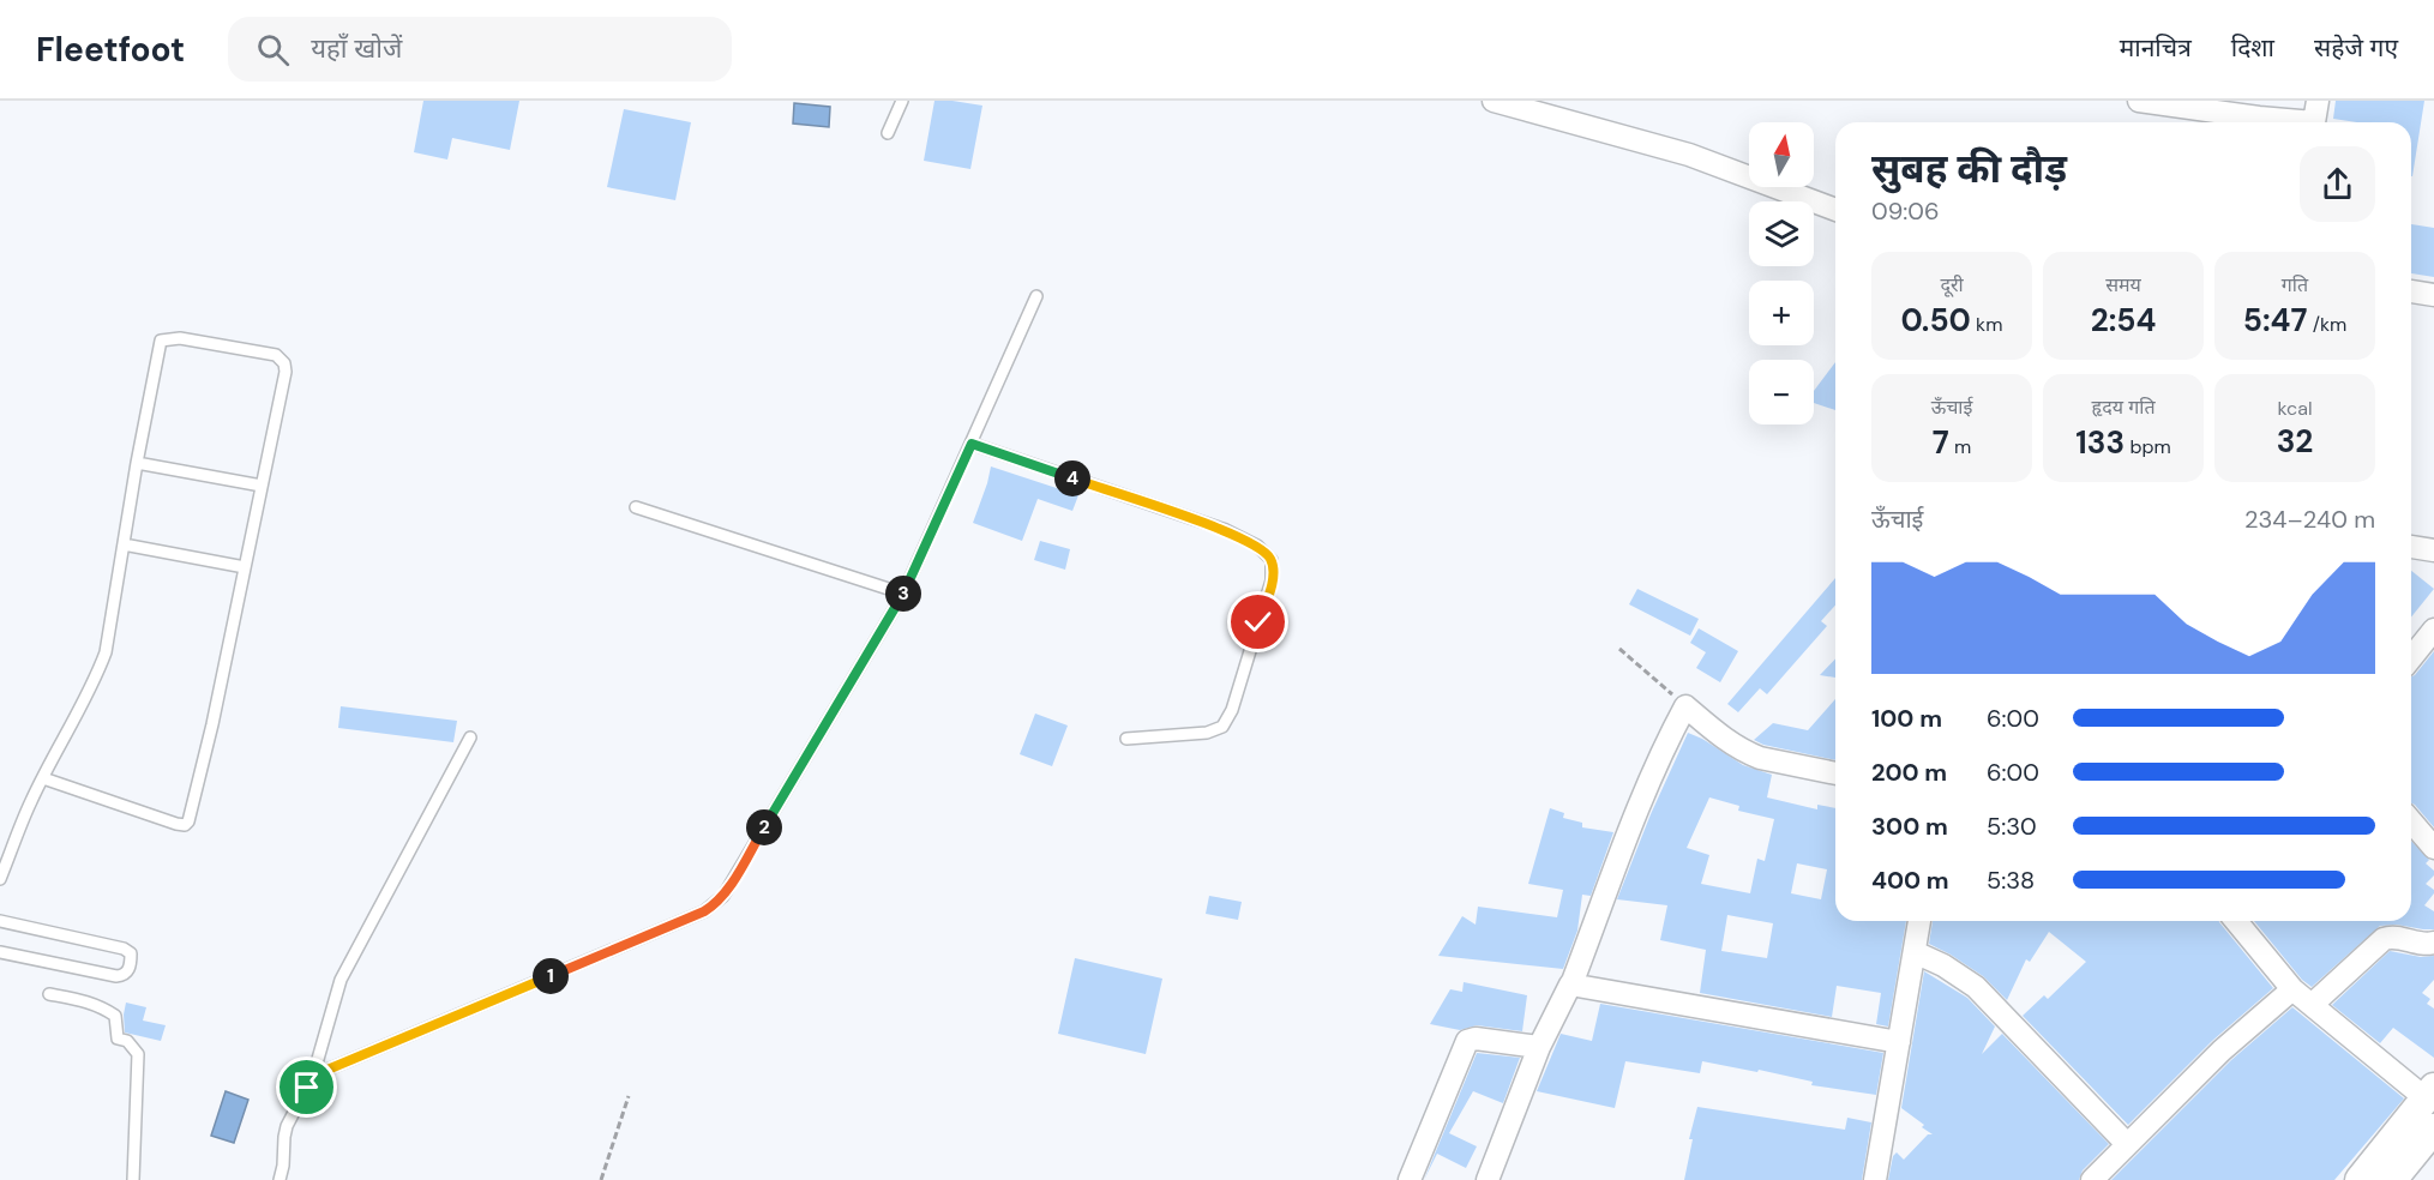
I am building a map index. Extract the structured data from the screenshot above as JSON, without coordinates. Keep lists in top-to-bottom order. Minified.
{"north":"top","page":{"header":"Fleetfoot","search":"यहाँ खोजें","nav":["मानचित्र","दिशा","सहेजे गए"],"map_buttons":["+","−"],"heading":["सुबह की दौड़","09:06"],"stats":[["दूरी","0.50 km"],["समय","2:54"],["गति","5:47 /km"],["ऊँचाई","7 m"],["हृदय गति","133 bpm"],["kcal","32"]],"pins":["4","3","2","1"],"chart":["ऊँचाई","234–240 m"],"list":[{"name":"100 m","note":"6:00"},{"name":"200 m","note":"6:00"},{"name":"300 m","note":"5:30"},{"name":"400 m","note":"5:38"}]}}
